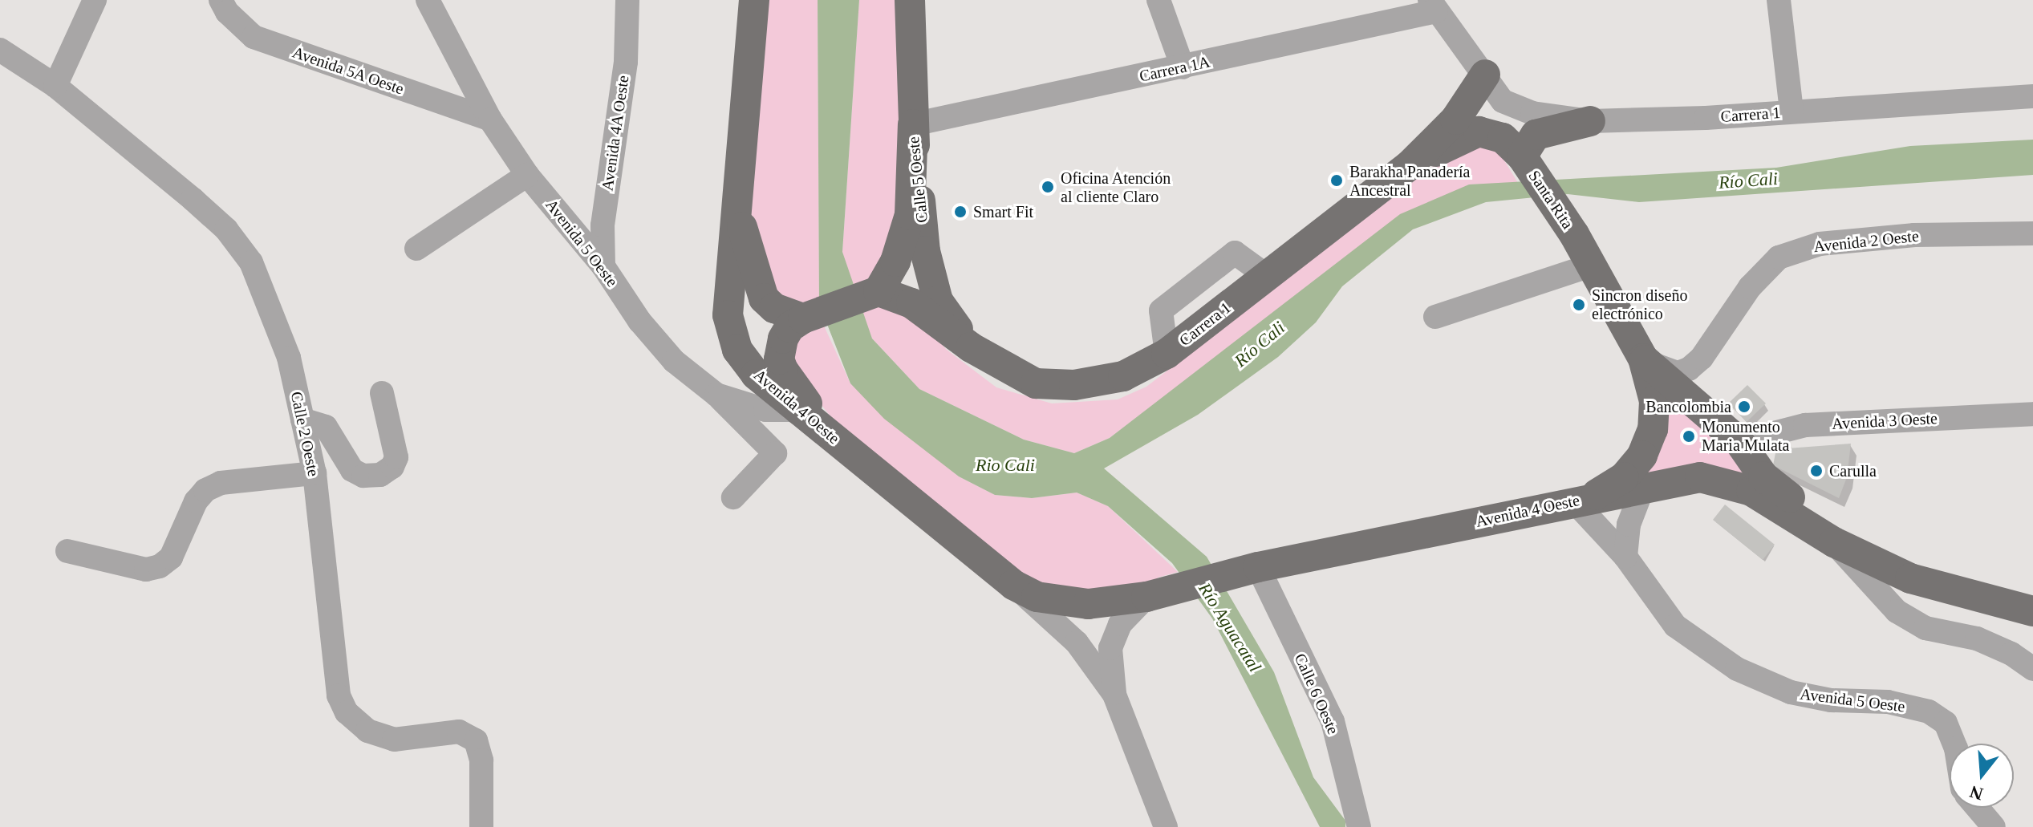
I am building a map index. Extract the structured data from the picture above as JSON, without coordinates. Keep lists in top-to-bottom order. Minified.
{"streets":{"main road":["Carrera 1","Calle 5 Oeste","Santa Rita","Avenida 4 Oeste"],"street":["Carrera 1A","Avenida 5A Oeste","Avenida 4A Oeste","Avenida 2 Oeste","Avenida 5 Oeste","Avenida 3 Oeste","Calle 2 Oeste","Calle 6 Oeste"]},"crossings":[["Carrera 1A","Carrera 1"],["Carrera 1A","Calle 5 Oeste"],["Avenida 5A Oeste","Avenida 5 Oeste"],["Carrera 1","Calle 5 Oeste"],["Carrera 1","Santa Rita"],["Avenida 4A Oeste","Avenida 5 Oeste"],["Santa Rita","Avenida 2 Oeste"],["Santa Rita","Avenida 4 Oeste"],["Avenida 2 Oeste","Avenida 4 Oeste"],["Avenida 5 Oeste","Avenida 4 Oeste"],["Avenida 4 Oeste","Avenida 3 Oeste"],["Avenida 4 Oeste","Calle 6 Oeste"]],"water":["Río Cali","Rio Cali","Río Aguacatal"],"places":["Barakha Panadería Ancestral","Oficina Atención al cliente Claro","Smart Fit","Sincron diseño electrónico","Bancolombia","Monumento Maria Mulata","Carulla"],"north":"bottom"}
